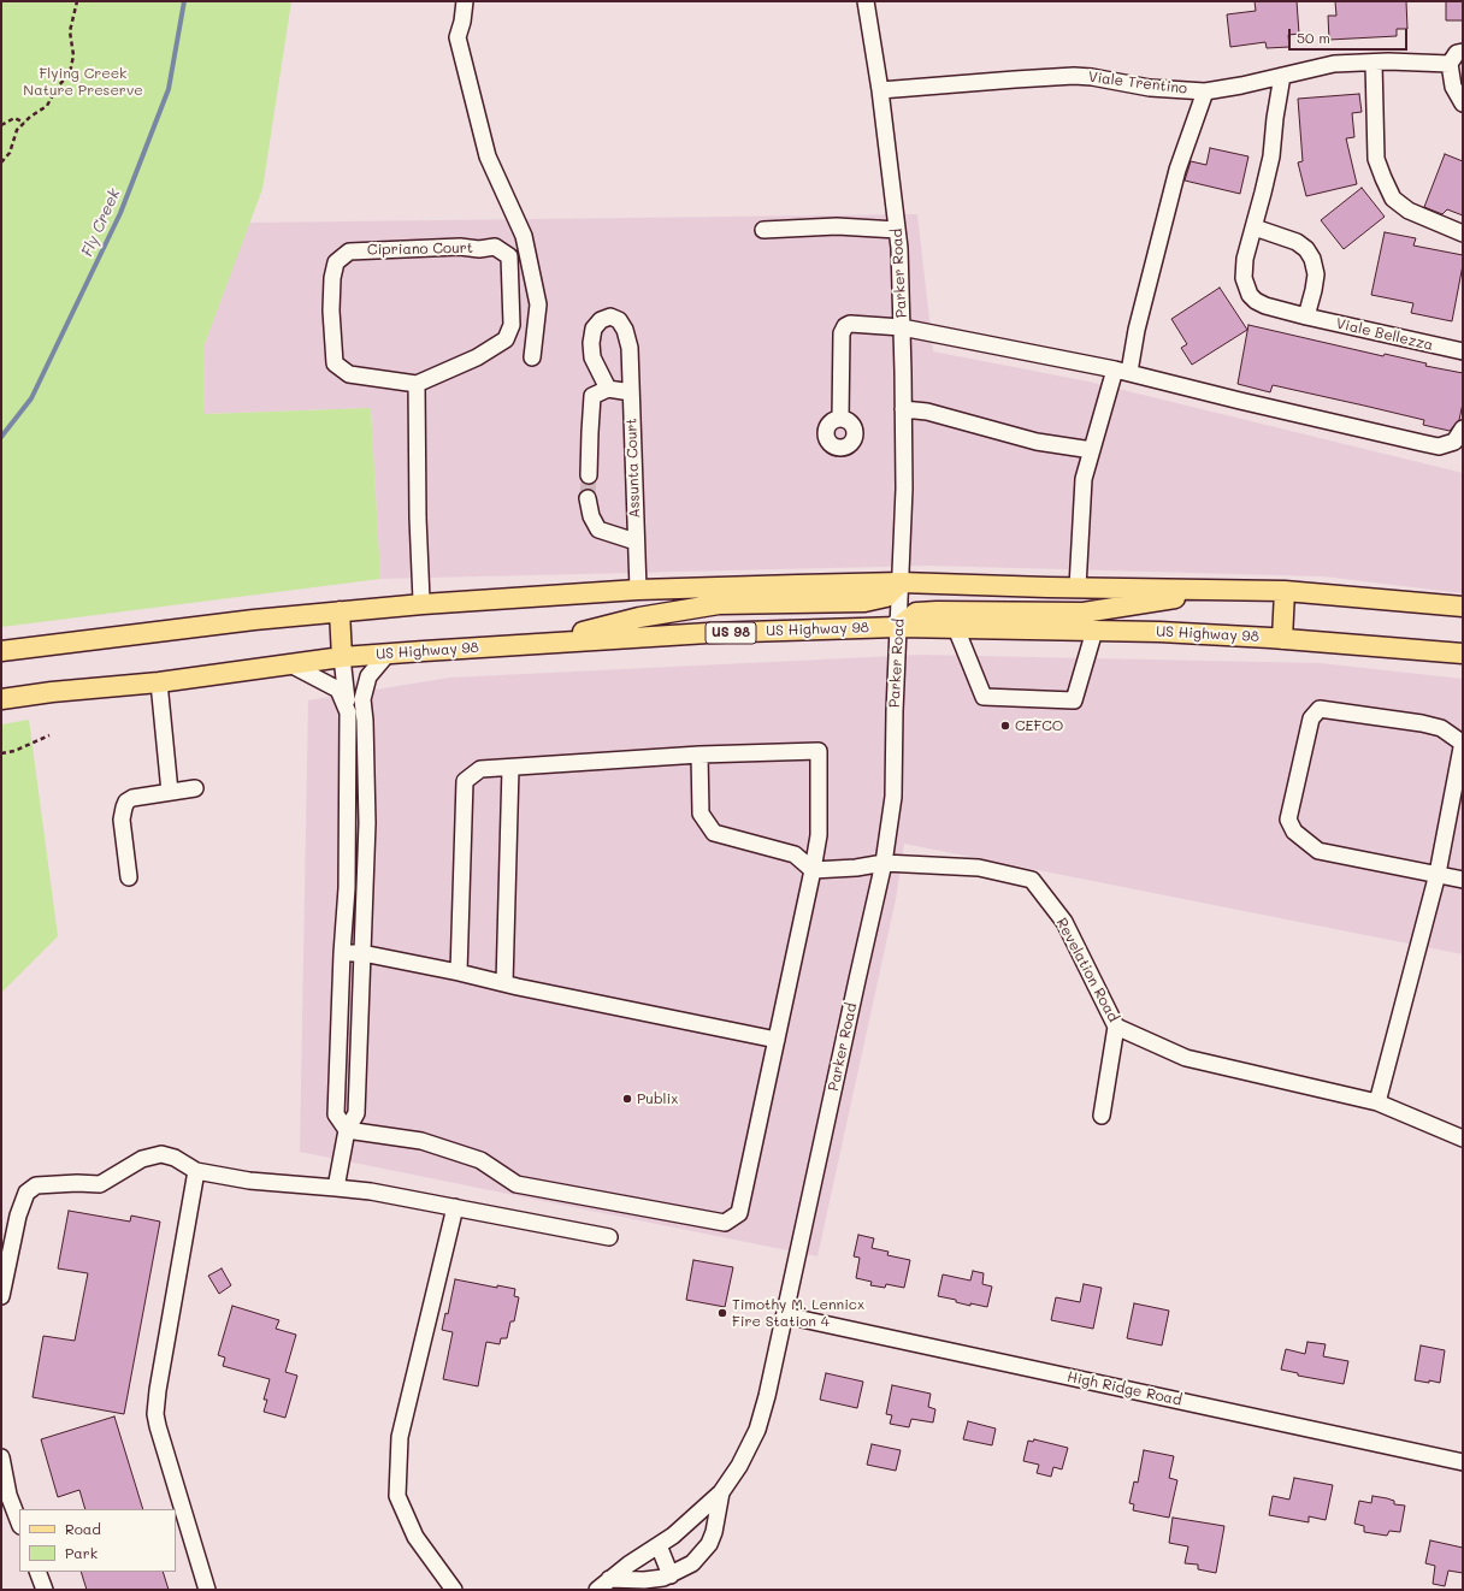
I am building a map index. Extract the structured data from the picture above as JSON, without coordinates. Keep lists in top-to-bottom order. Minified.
{"streets":{"main road":["US Highway 98","US 98"],"street":["Viale Trentino","Cipriano Court","Parker Road","Viale Bellezza","Assunta Court","Revelation Road","High Ridge Road"]},"crossings":[["Viale Trentino","Parker Road"],["Viale Trentino","Viale Bellezza"],["Parker Road","US Highway 98"],["Parker Road","Revelation Road"],["Parker Road","High Ridge Road"]],"water":["Fly Creek"],"parks":["Flying Creek Nature Preserve"],"places":["CEFCO","Publix","Timothy M. Lennicx Fire Station 4"],"legend":["Road","Park"],"scale_bar":"50 m"}
